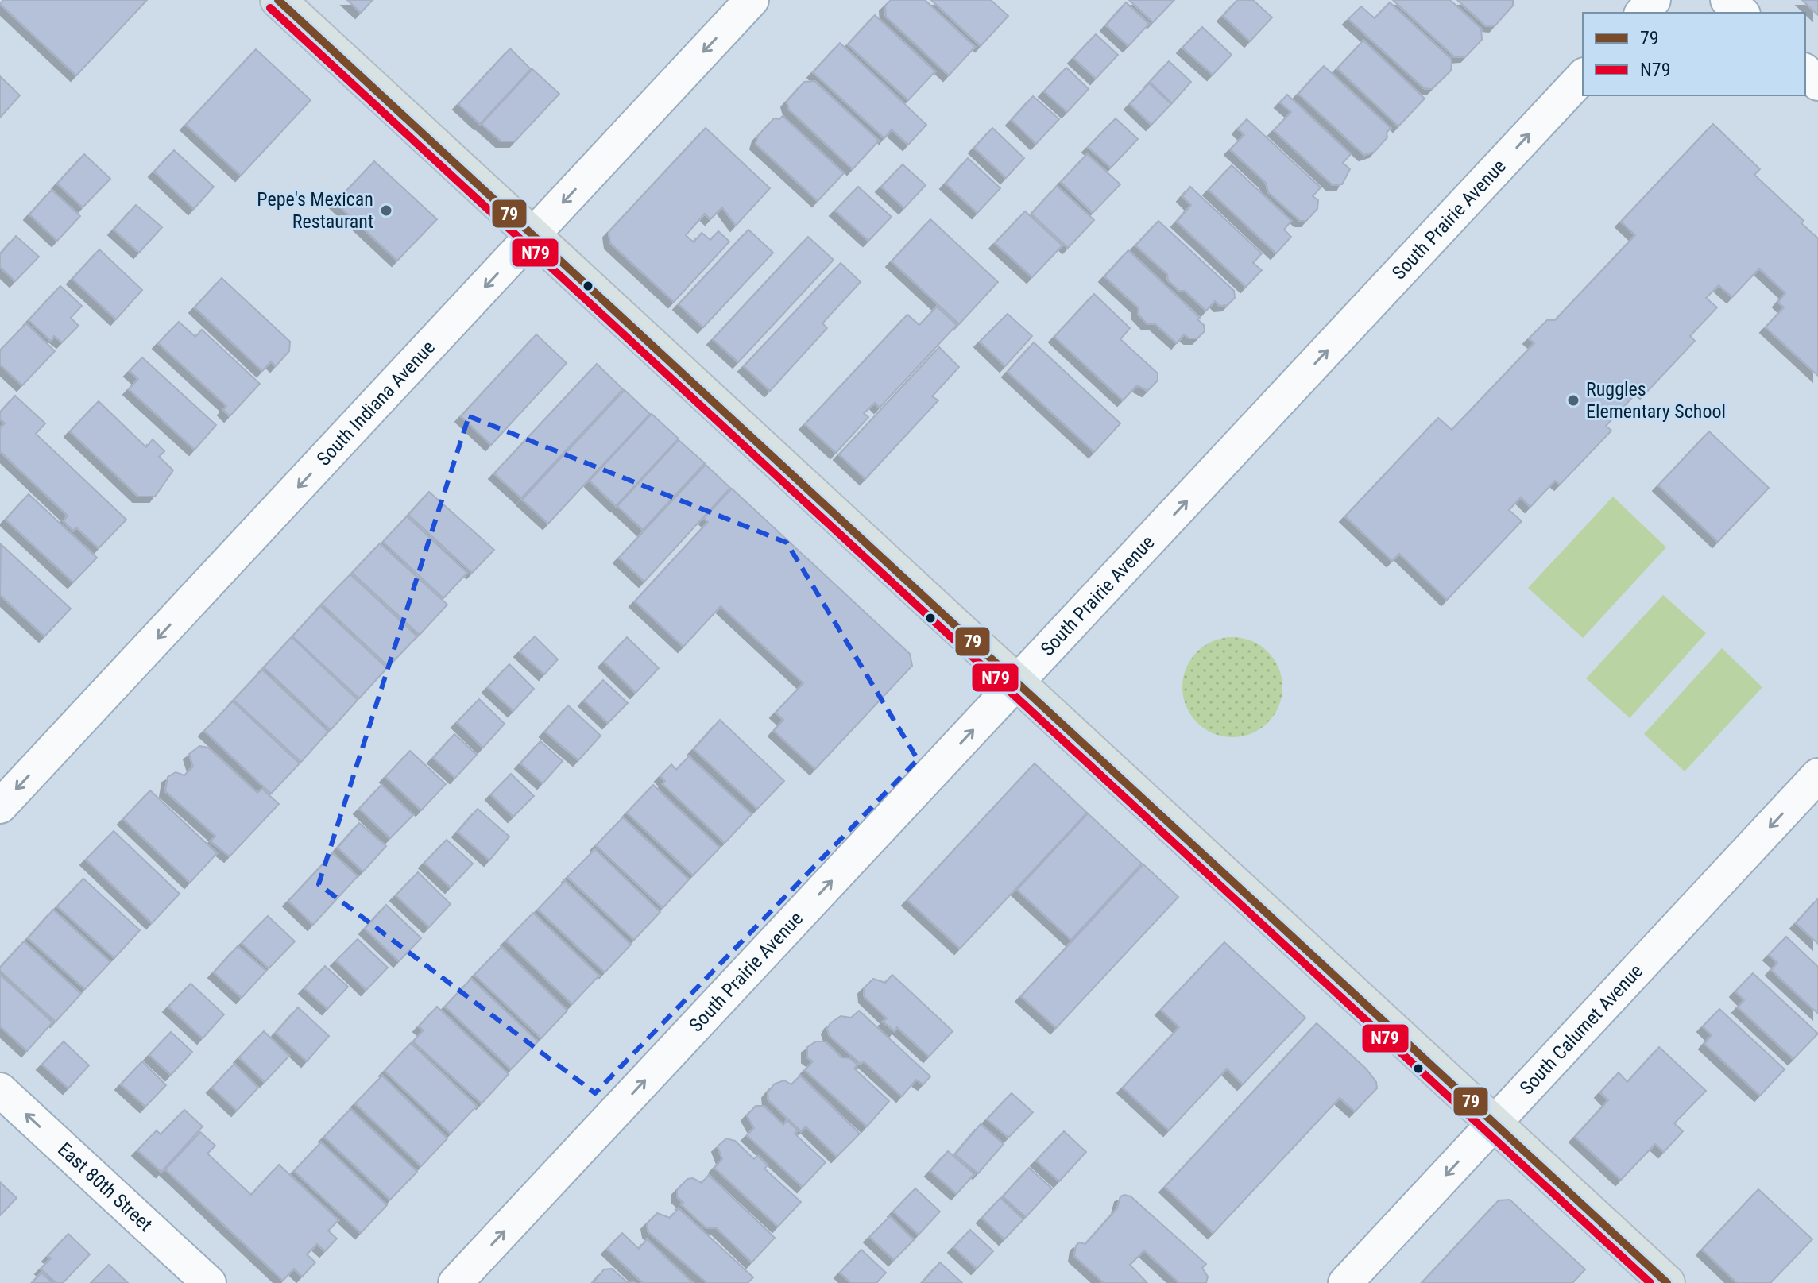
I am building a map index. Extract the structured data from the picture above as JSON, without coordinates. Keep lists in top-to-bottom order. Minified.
{"streets":{"street":["South Prairie Avenue","South Indiana Avenue","South Calumet Avenue","East 80th Street"]},"one_way":["South Prairie Avenue","South Indiana Avenue","South Calumet Avenue","East 80th Street"],"places":["Pepe's Mexican Restaurant","Ruggles Elementary School"],"lines":["transit line 79","transit line N79"],"legend":["79","N79"]}
